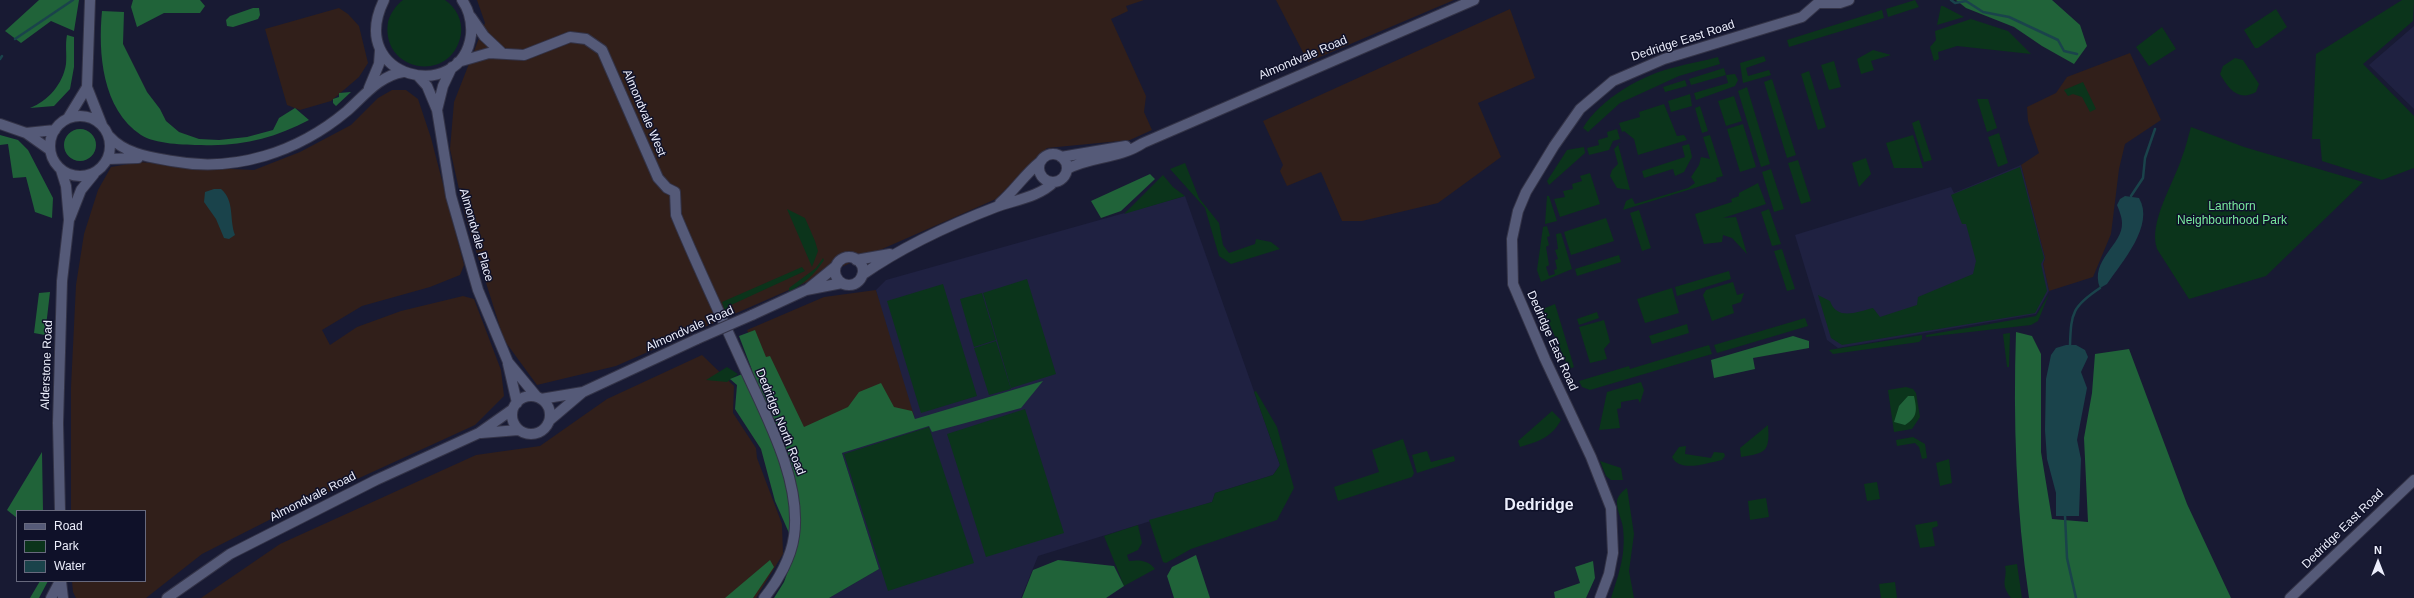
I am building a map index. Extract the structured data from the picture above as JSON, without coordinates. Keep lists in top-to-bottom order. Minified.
{"streets":{"street":["Dedridge East Road","Almondvale Road","Almondvale West","Almondvale Place","Alderstone Road","Dedridge North Road"]},"crossings":[["Almondvale Road","Almondvale Place"],["Almondvale West","Almondvale Place"],["Almondvale West","Dedridge North Road"]],"districts":["Dedridge"],"parks":["Lanthorn Neighbourhood Park"],"legend":["Road","Park","Water"],"north":"top"}
